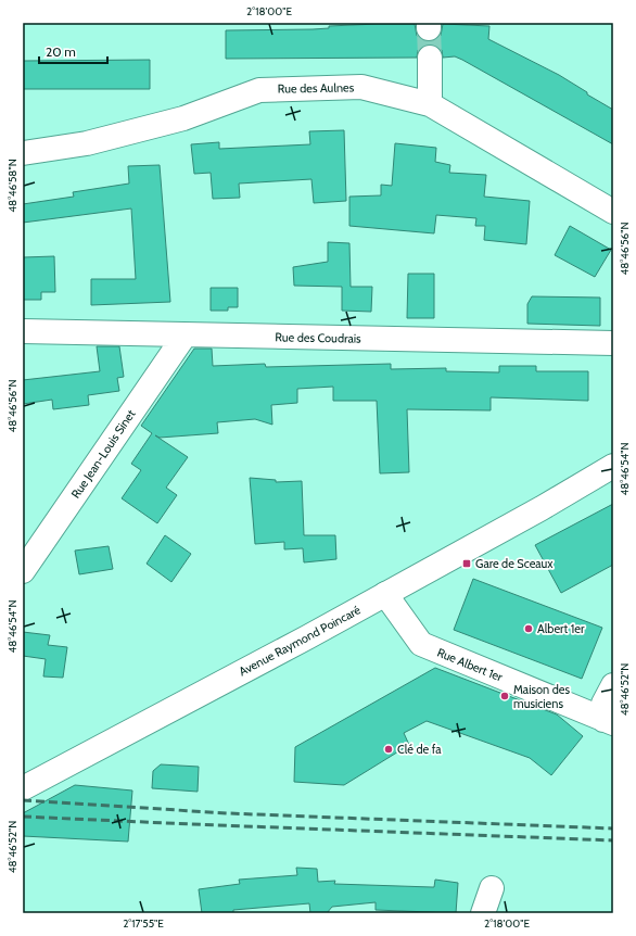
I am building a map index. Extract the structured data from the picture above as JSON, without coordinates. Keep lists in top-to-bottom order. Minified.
{"streets":{"street":["Rue des Aulnes","Rue des Coudrais","Rue Jean-Louis Sinet","Avenue Raymond Poincaré","Rue Albert 1er"]},"crossings":[["Rue des Coudrais","Rue Jean-Louis Sinet"],["Avenue Raymond Poincaré","Rue Albert 1er"]],"places":{"transit":["Gare de Sceaux"],"other":["Albert 1er","Maison des musiciens","Clé de fa"]},"scale_bar":"20 m","coordinates":["2°18'00\"E","48°46'58\"N","48°46'56\"N","48°46'54\"N","48°46'52\"N","2°17'55\"E"]}
